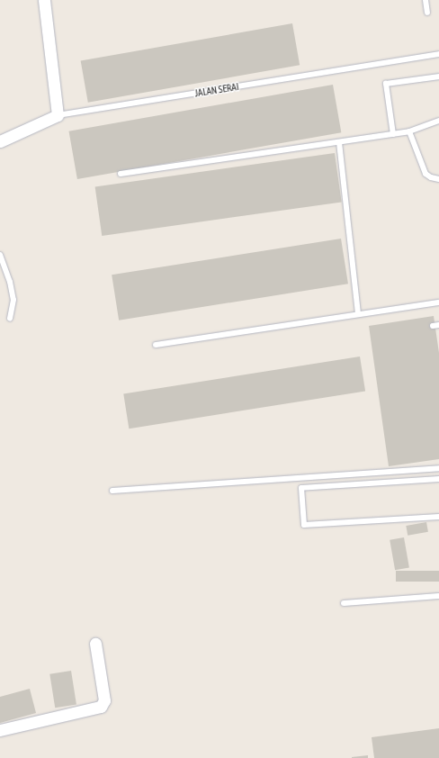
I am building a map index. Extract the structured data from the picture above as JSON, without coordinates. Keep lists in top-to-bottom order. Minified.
{"streets":{"street":["JALAN SERAI"]}}
